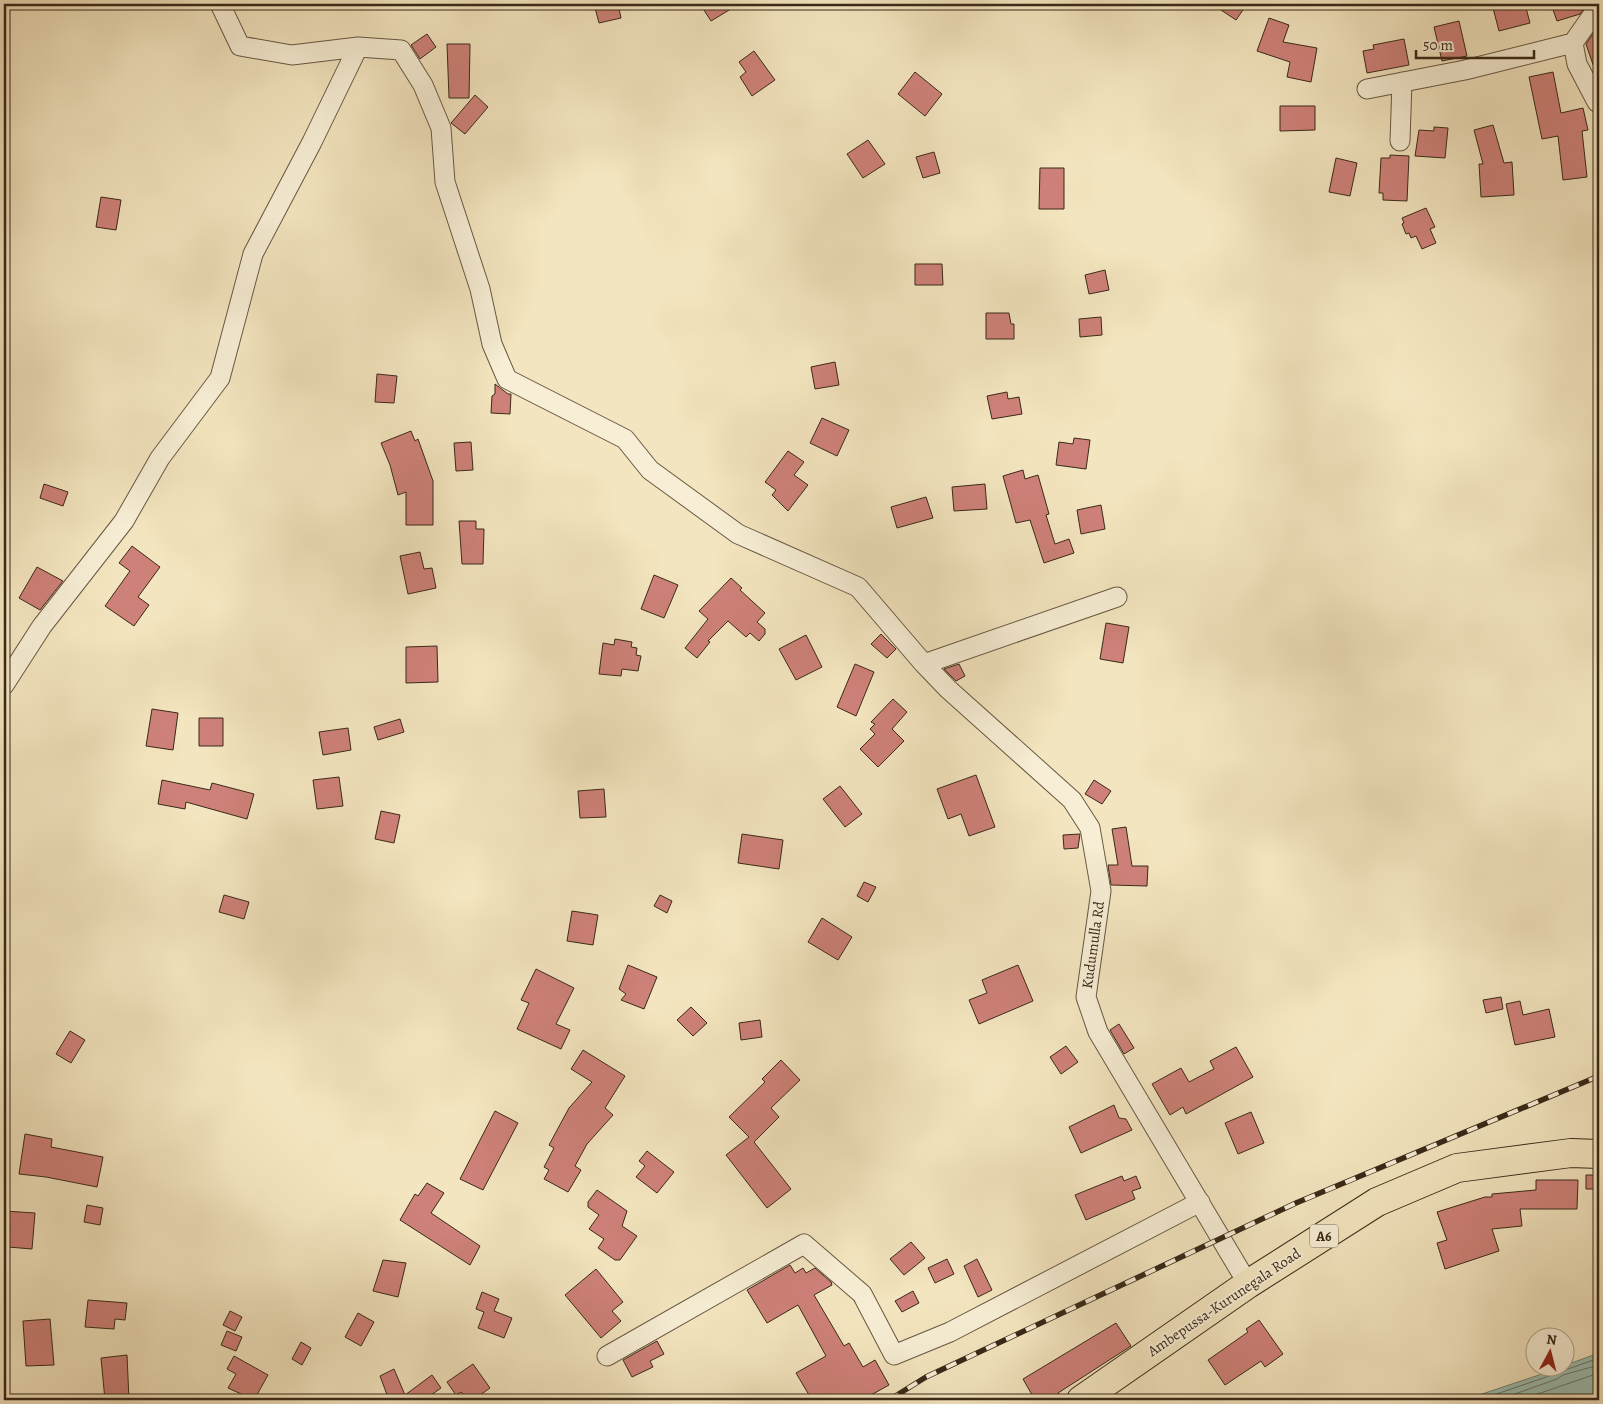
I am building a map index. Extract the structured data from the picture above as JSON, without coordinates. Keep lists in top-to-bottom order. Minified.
{"streets":{"highway":["A6","Ambepussa-Kurunegala Road"],"street":["Kudumulla Rd"]},"crossings":[["Kudumulla Rd","Ambepussa-Kurunegala Road"]],"scale_bar":"50 m","north":"top"}
